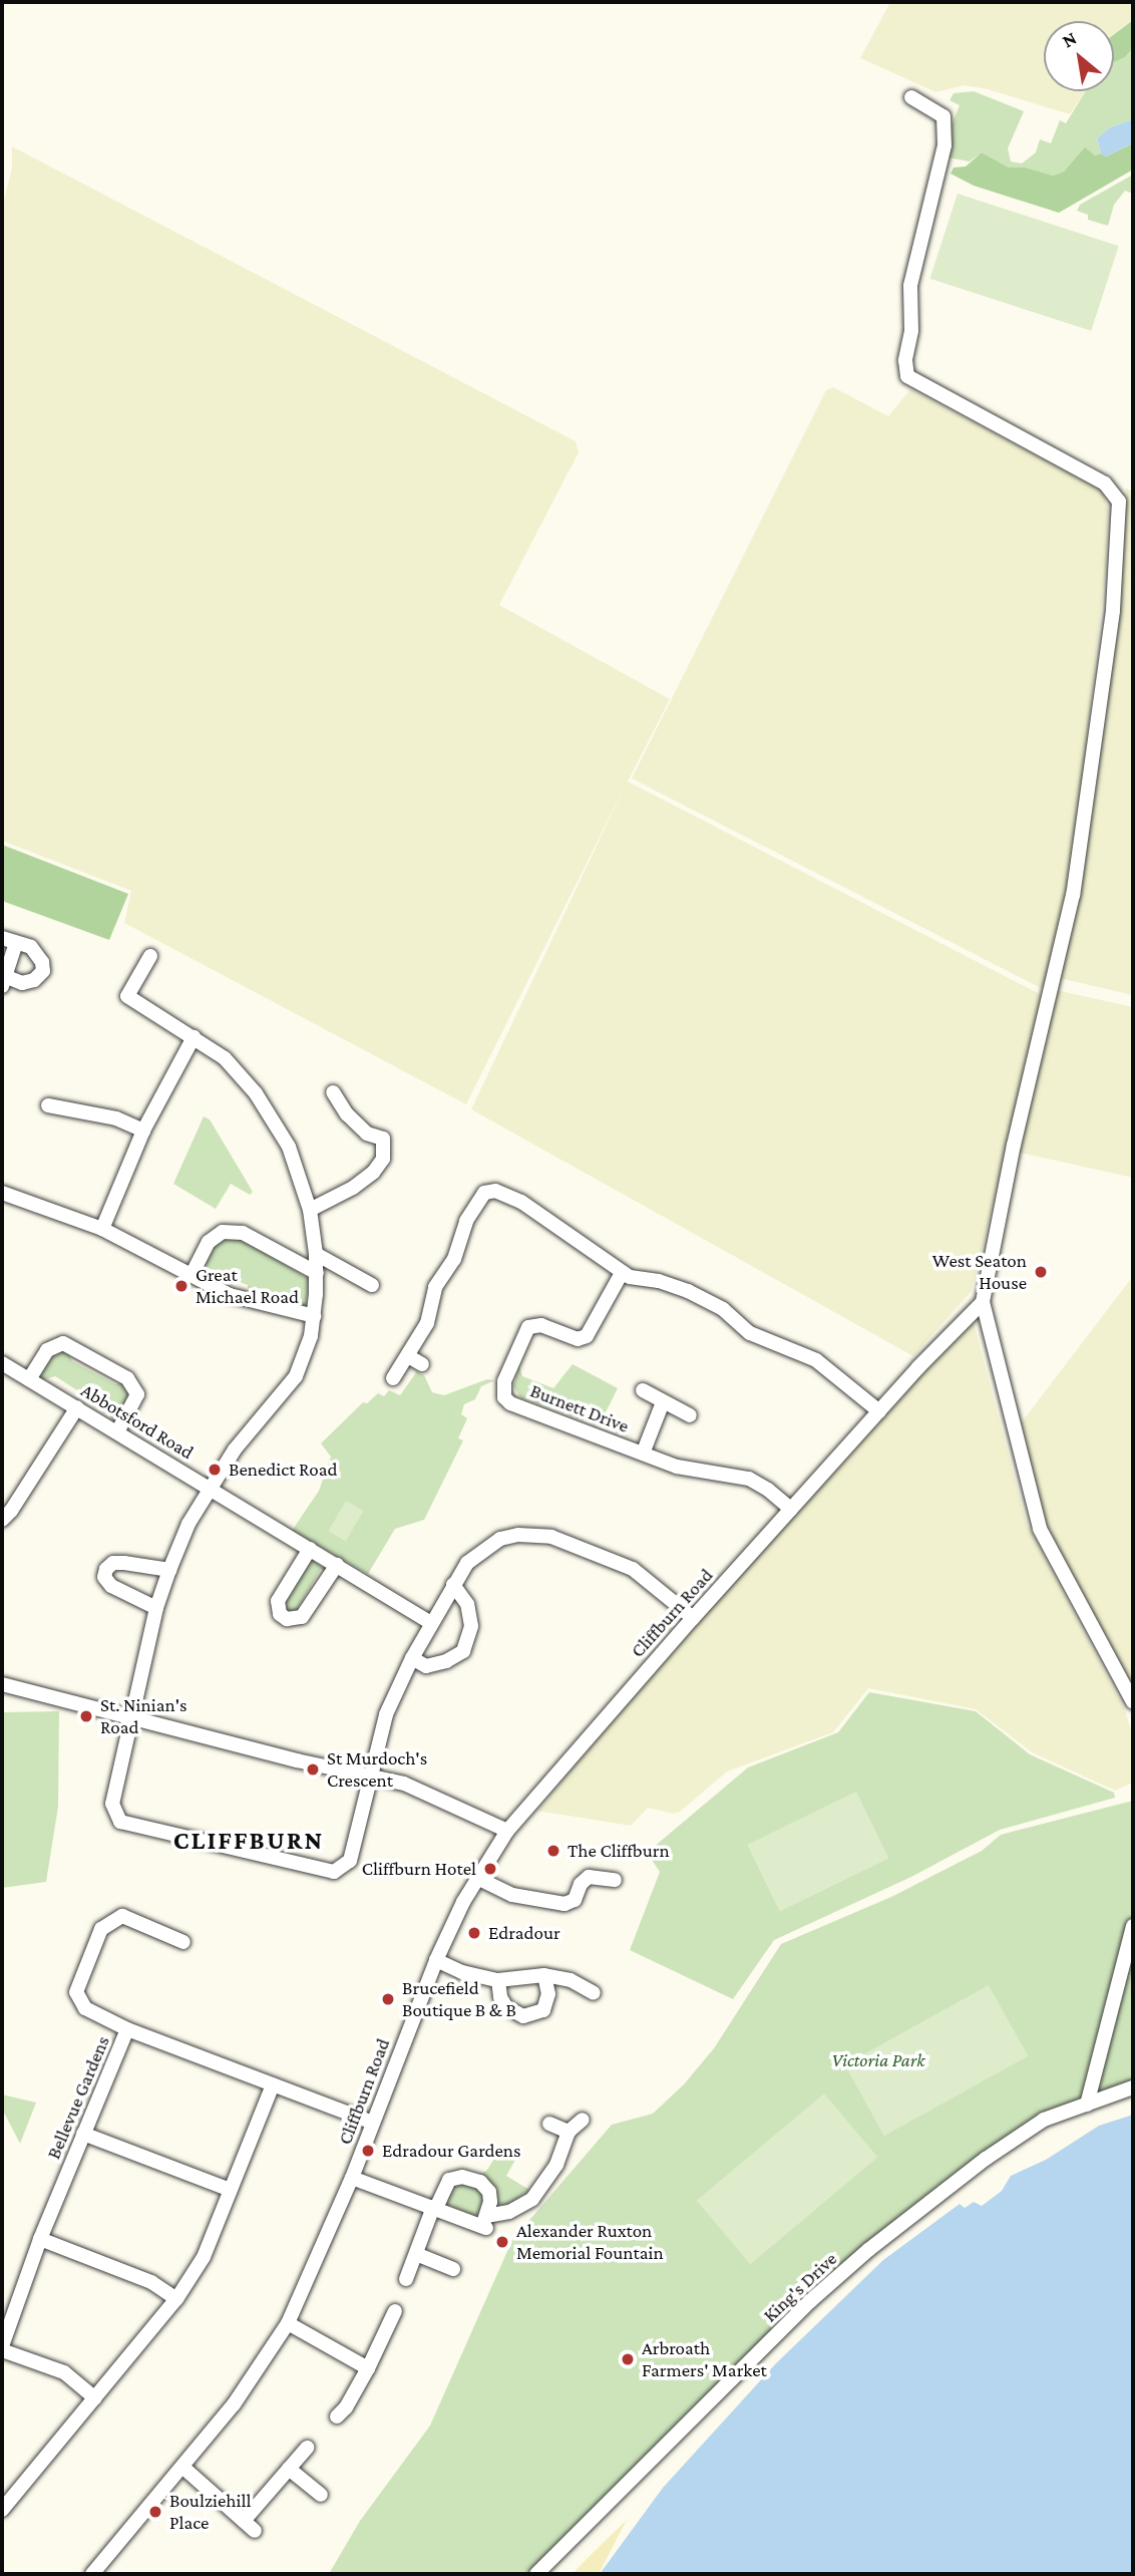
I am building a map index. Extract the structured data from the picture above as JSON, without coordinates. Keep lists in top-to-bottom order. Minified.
{"streets":{"street":["Burnett Drive","Abbotsford Road","Cliffburn Road","Bellevue Gardens","King's Drive"]},"crossings":[["Burnett Drive","Cliffburn Road"],["Cliffburn Road","Bellevue Gardens"]],"districts":["CLIFFBURN"],"parks":["Victoria Park"],"places":["West Seaton House","Great Michael Road","Benedict Road","St. Ninian's Road","St Murdoch's Crescent","The Cliffburn","Cliffburn Hotel","Edradour","Brucefield Boutique B & B","Edradour Gardens","Alexander Ruxton Memorial Fountain","Arbroath Farmers' Market","Boulziehill Place"],"north":"top left"}
